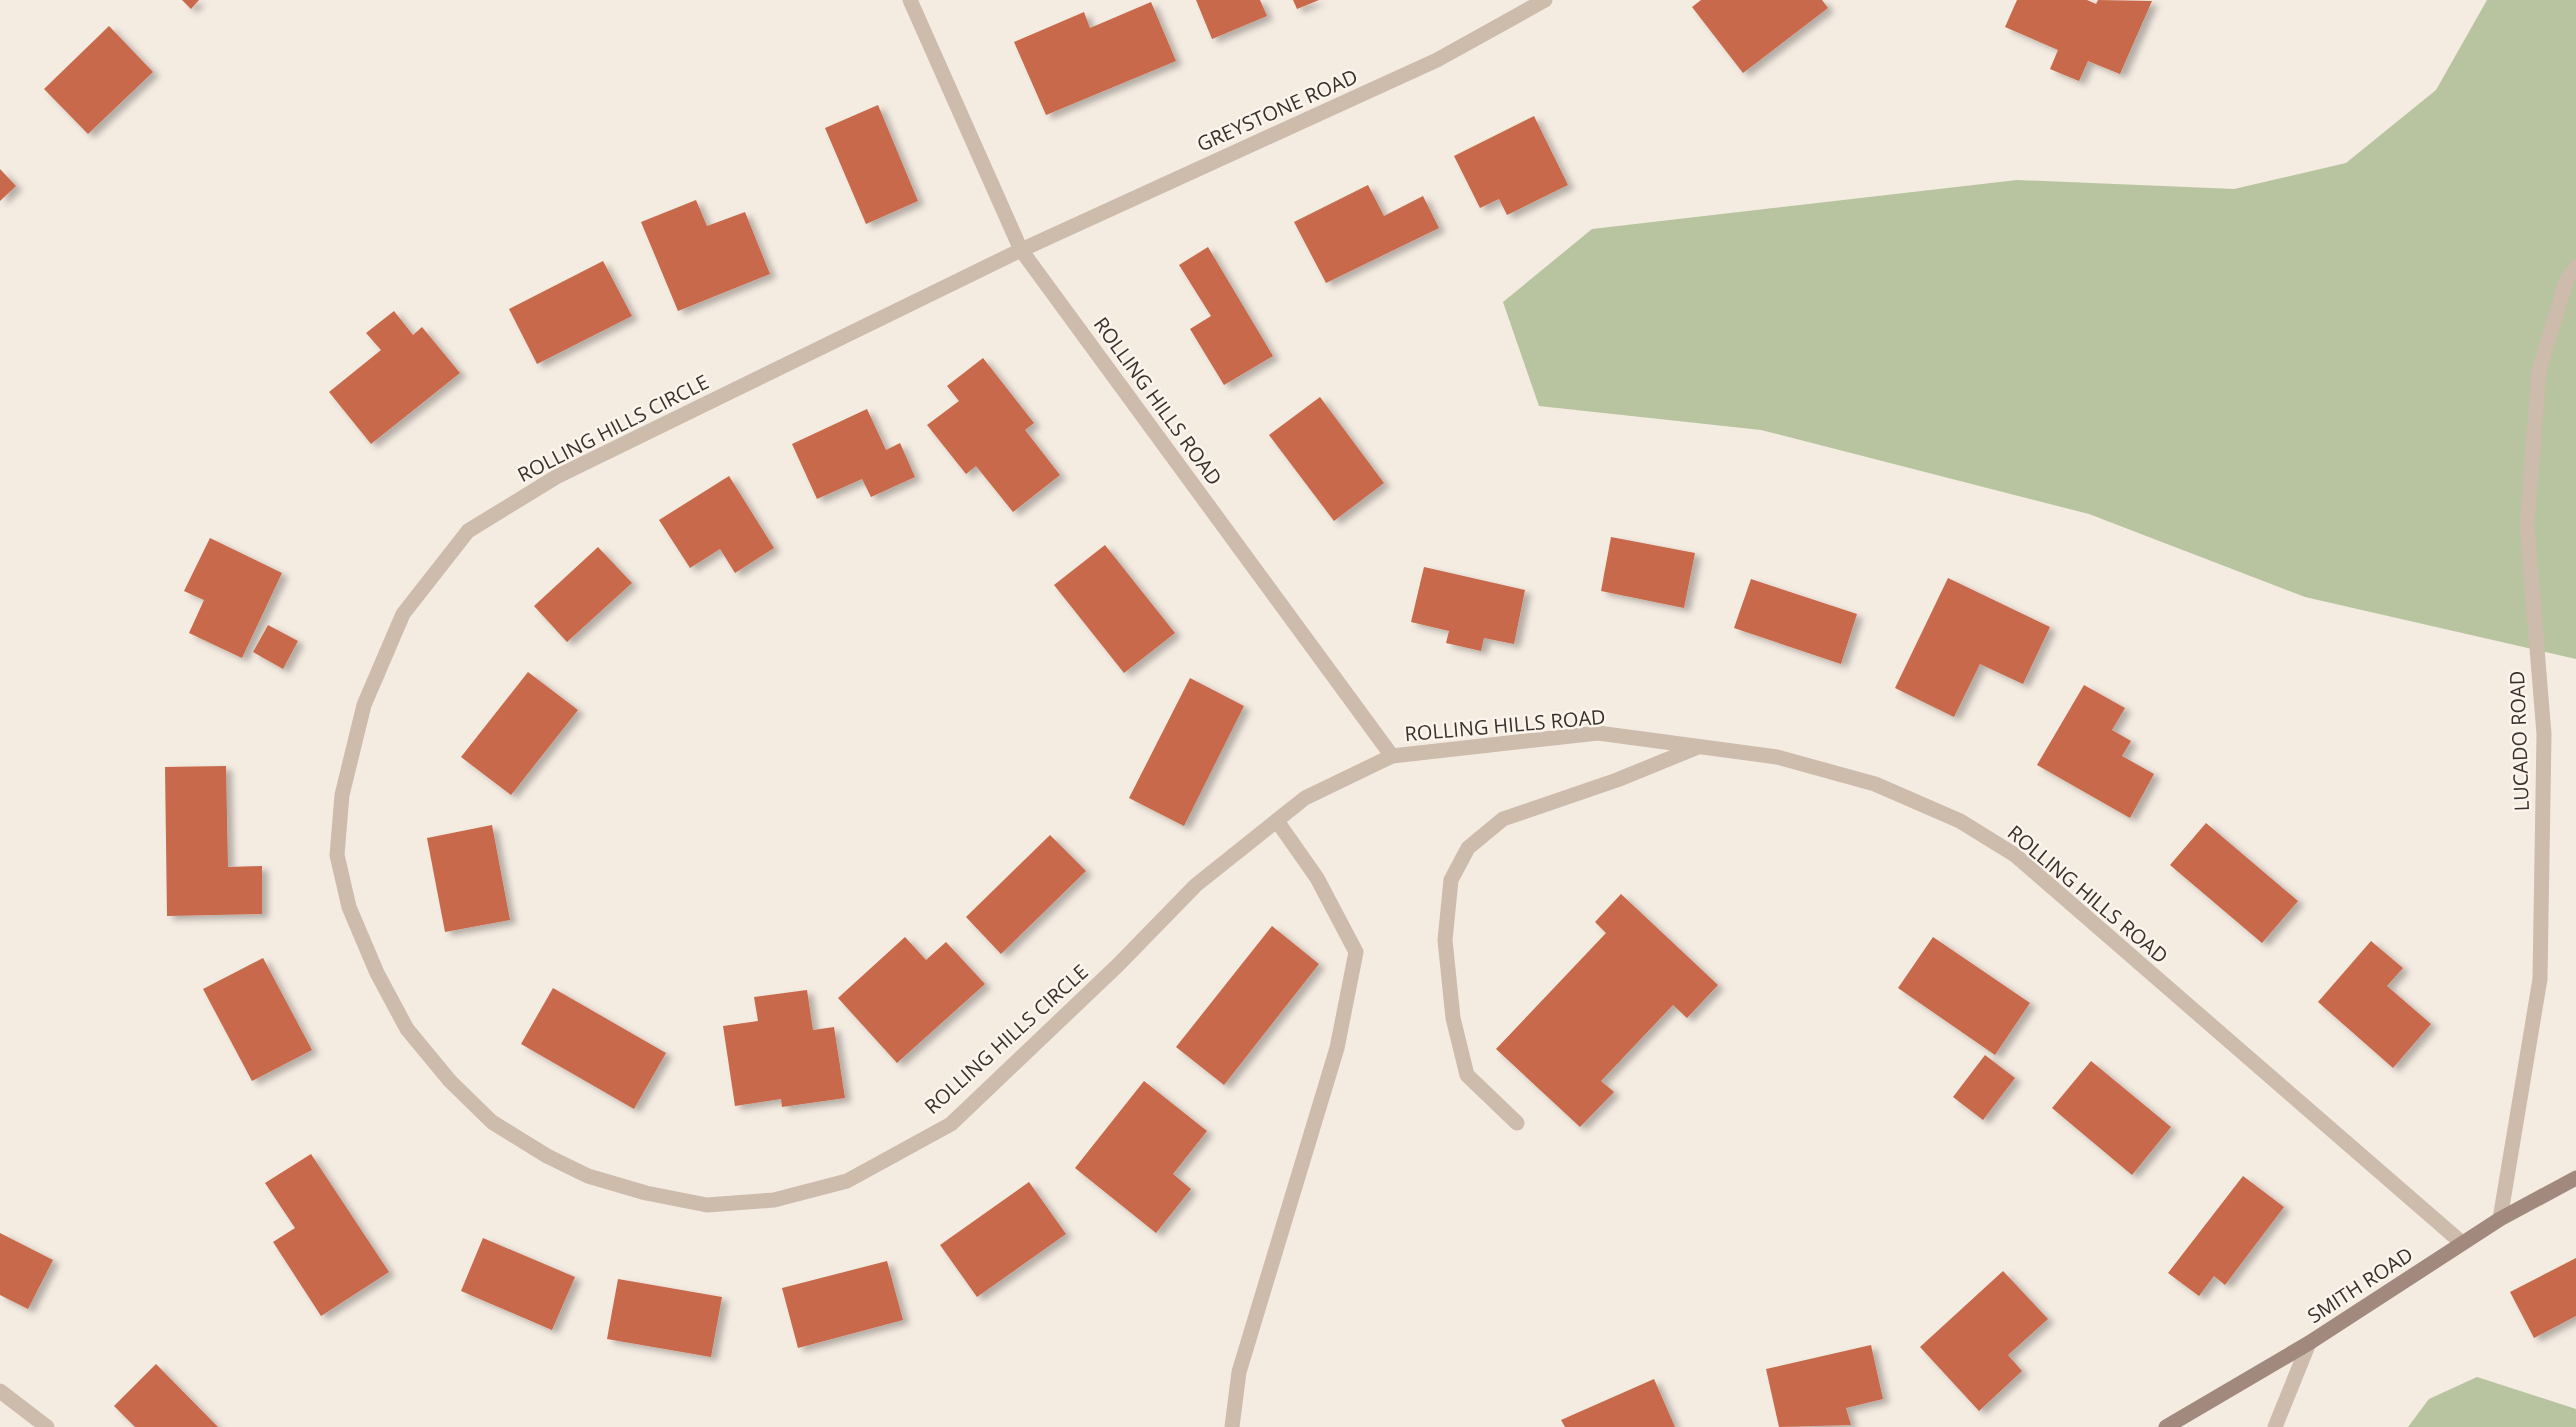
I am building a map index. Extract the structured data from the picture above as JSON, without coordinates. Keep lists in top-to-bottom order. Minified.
{"streets":{"street":["GREYSTONE ROAD","ROLLING HILLS ROAD","ROLLING HILLS CIRCLE","LUCADO ROAD","SMITH ROAD"]},"crossings":[["GREYSTONE ROAD","ROLLING HILLS ROAD"],["GREYSTONE ROAD","ROLLING HILLS CIRCLE"],["ROLLING HILLS ROAD","ROLLING HILLS CIRCLE"],["ROLLING HILLS ROAD","SMITH ROAD"],["LUCADO ROAD","SMITH ROAD"]]}
